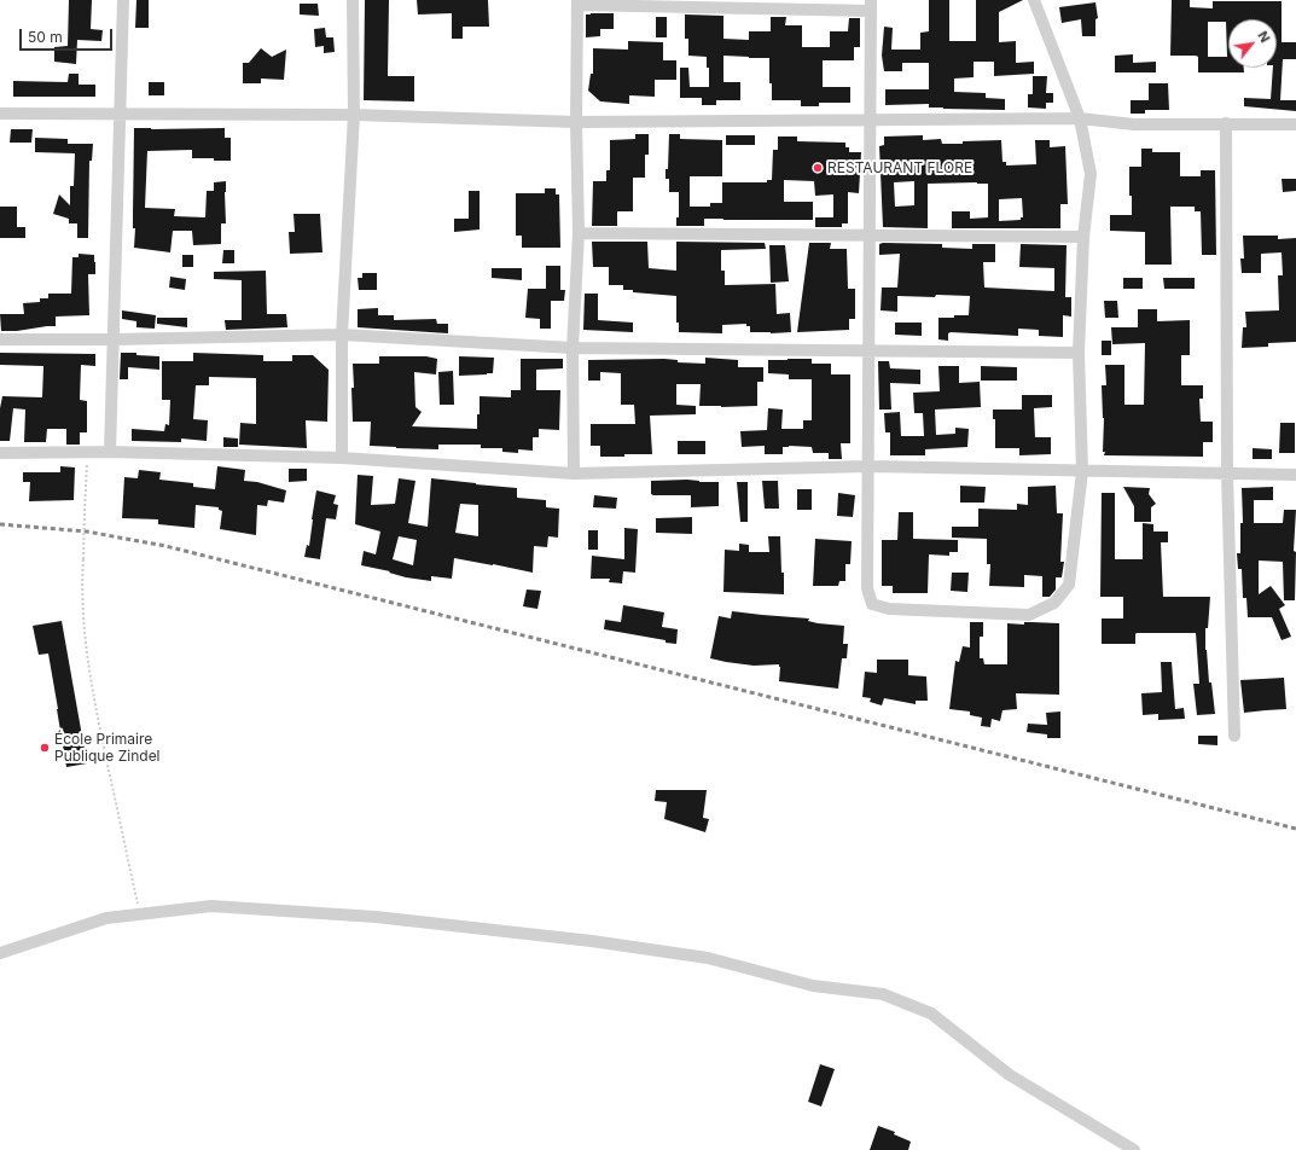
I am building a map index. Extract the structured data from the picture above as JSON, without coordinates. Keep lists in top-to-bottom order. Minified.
{"places":["RESTAURANT FLORE","École Primaire Publique Zindel"],"scale_bar":"50 m","north":"top right"}
